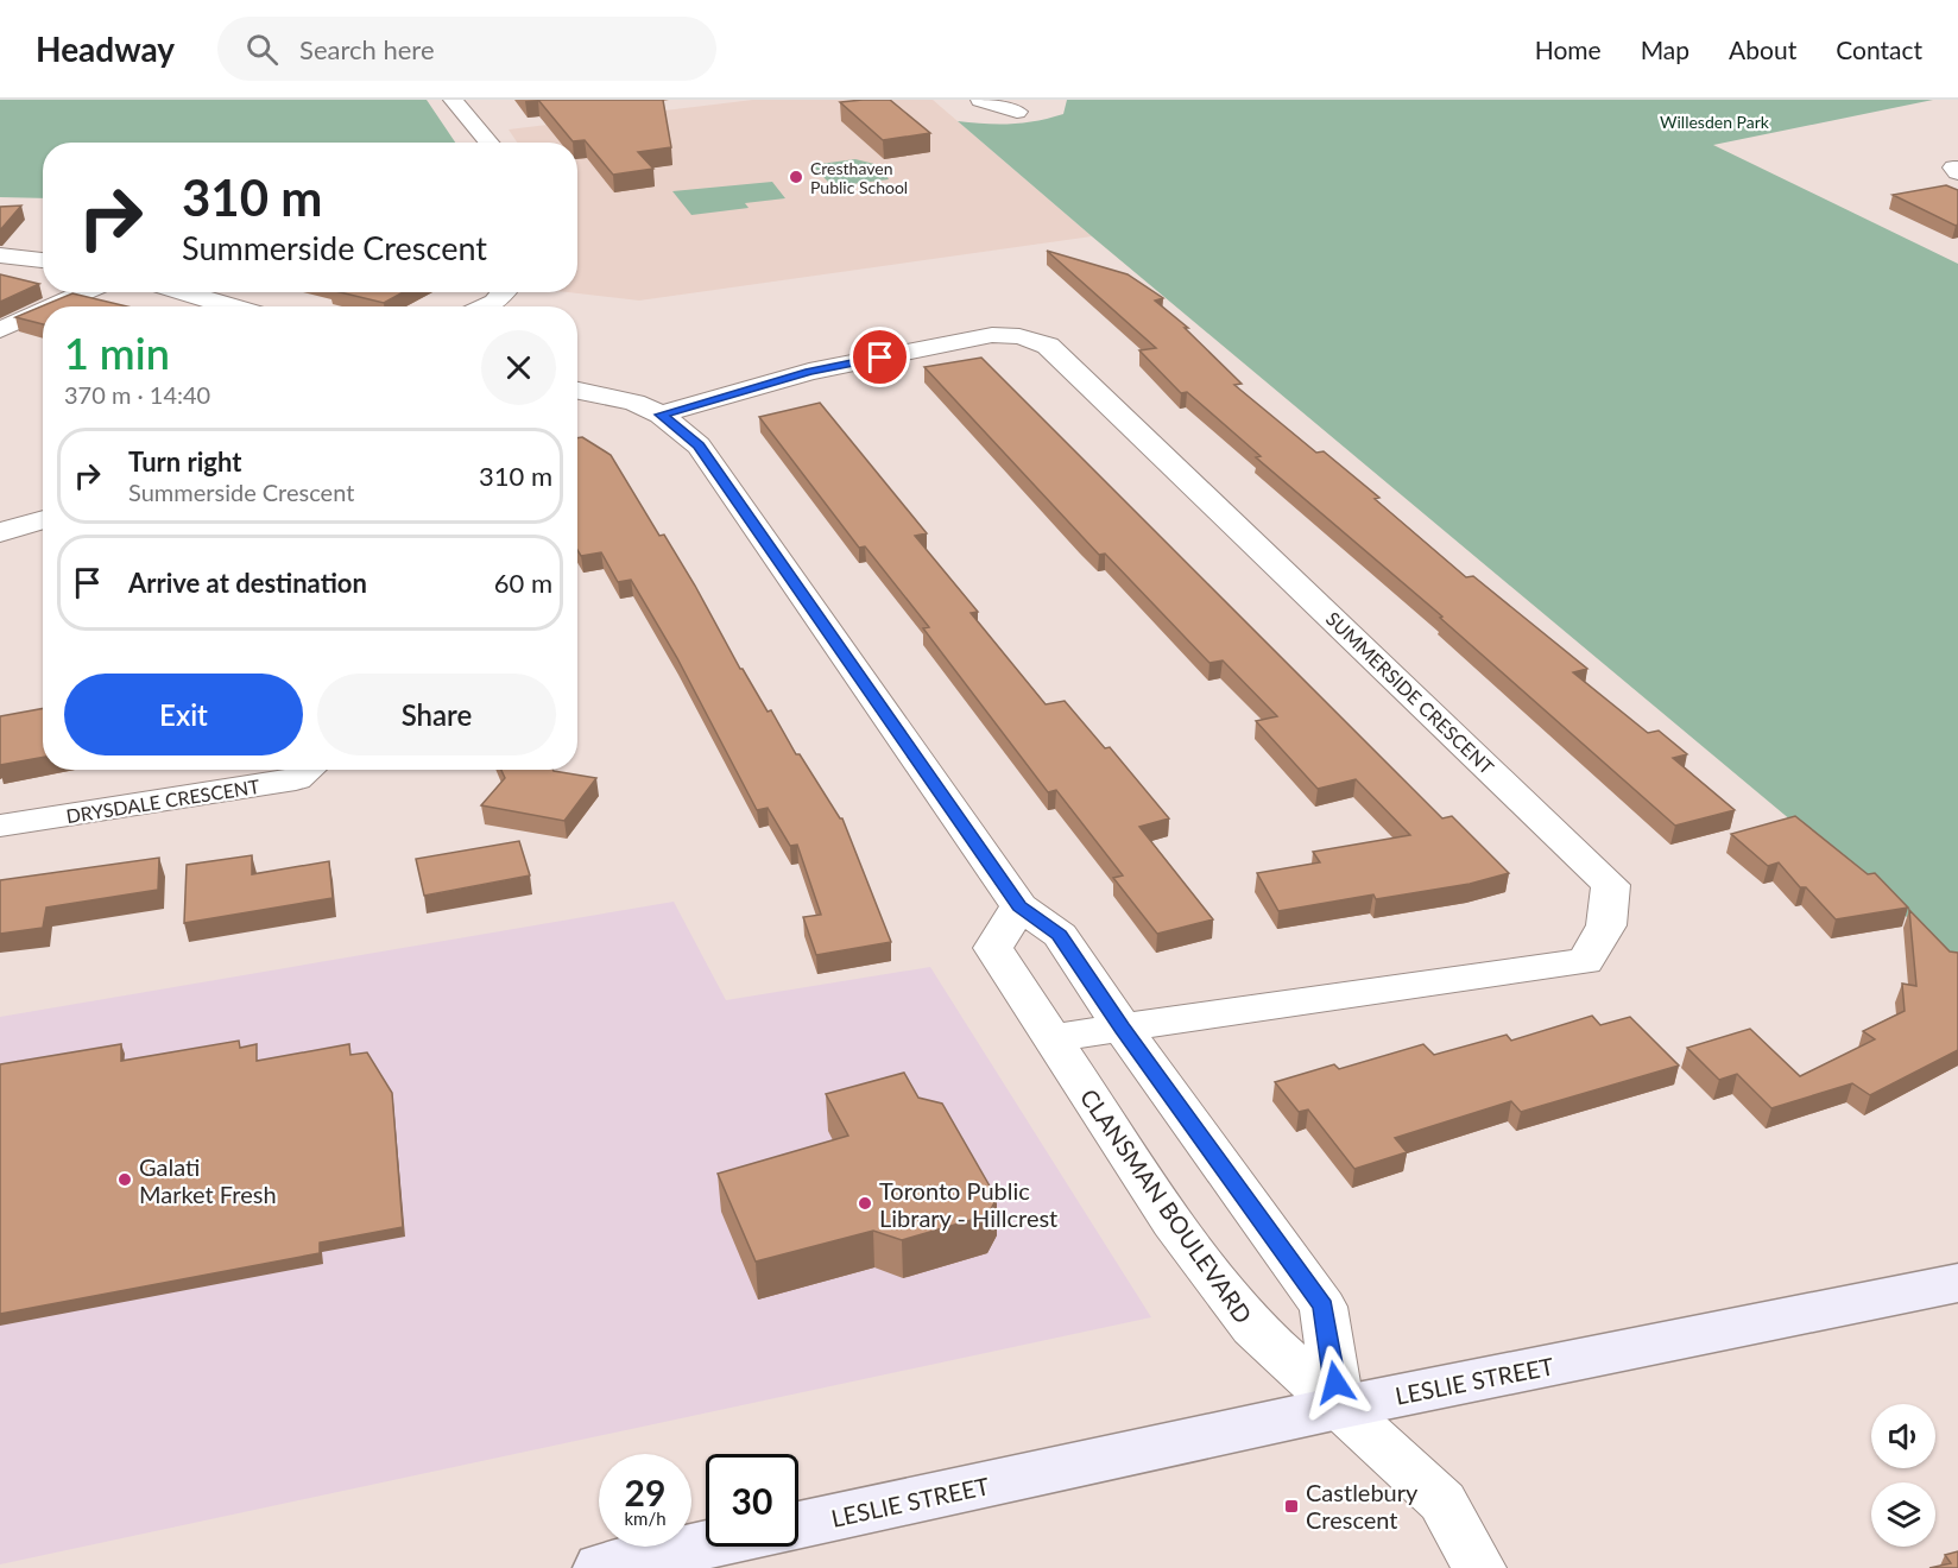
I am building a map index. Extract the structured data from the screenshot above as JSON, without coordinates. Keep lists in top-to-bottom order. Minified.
{"streets":{"main road":["LESLIE STREET"],"street":["SUMMERSIDE CRESCENT","DRYSDALE CRESCENT","CLANSMAN BOULEVARD"]},"crossings":[["SUMMERSIDE CRESCENT","CLANSMAN BOULEVARD"],["CLANSMAN BOULEVARD","LESLIE STREET"]],"parks":["Willesden Park"],"places":{"other":["Cresthaven Public School","Galati Market Fresh","Toronto Public Library - Hillcrest"],"transit":["Castlebury Crescent"]},"page":{"header":"Headway","search":"Search here","nav":["Home","Map","About","Contact"],"turn":["310 m","Summerside Crescent"],"heading":["1 min","370 m · 14:40"],"list":[{"name":"Turn right","note":"Summerside Crescent","value":"310 m"},{"name":"Arrive at destination","value":"60 m"}],"buttons":["Exit","Share"],"speed":"29 km/h","limit":"30"}}
